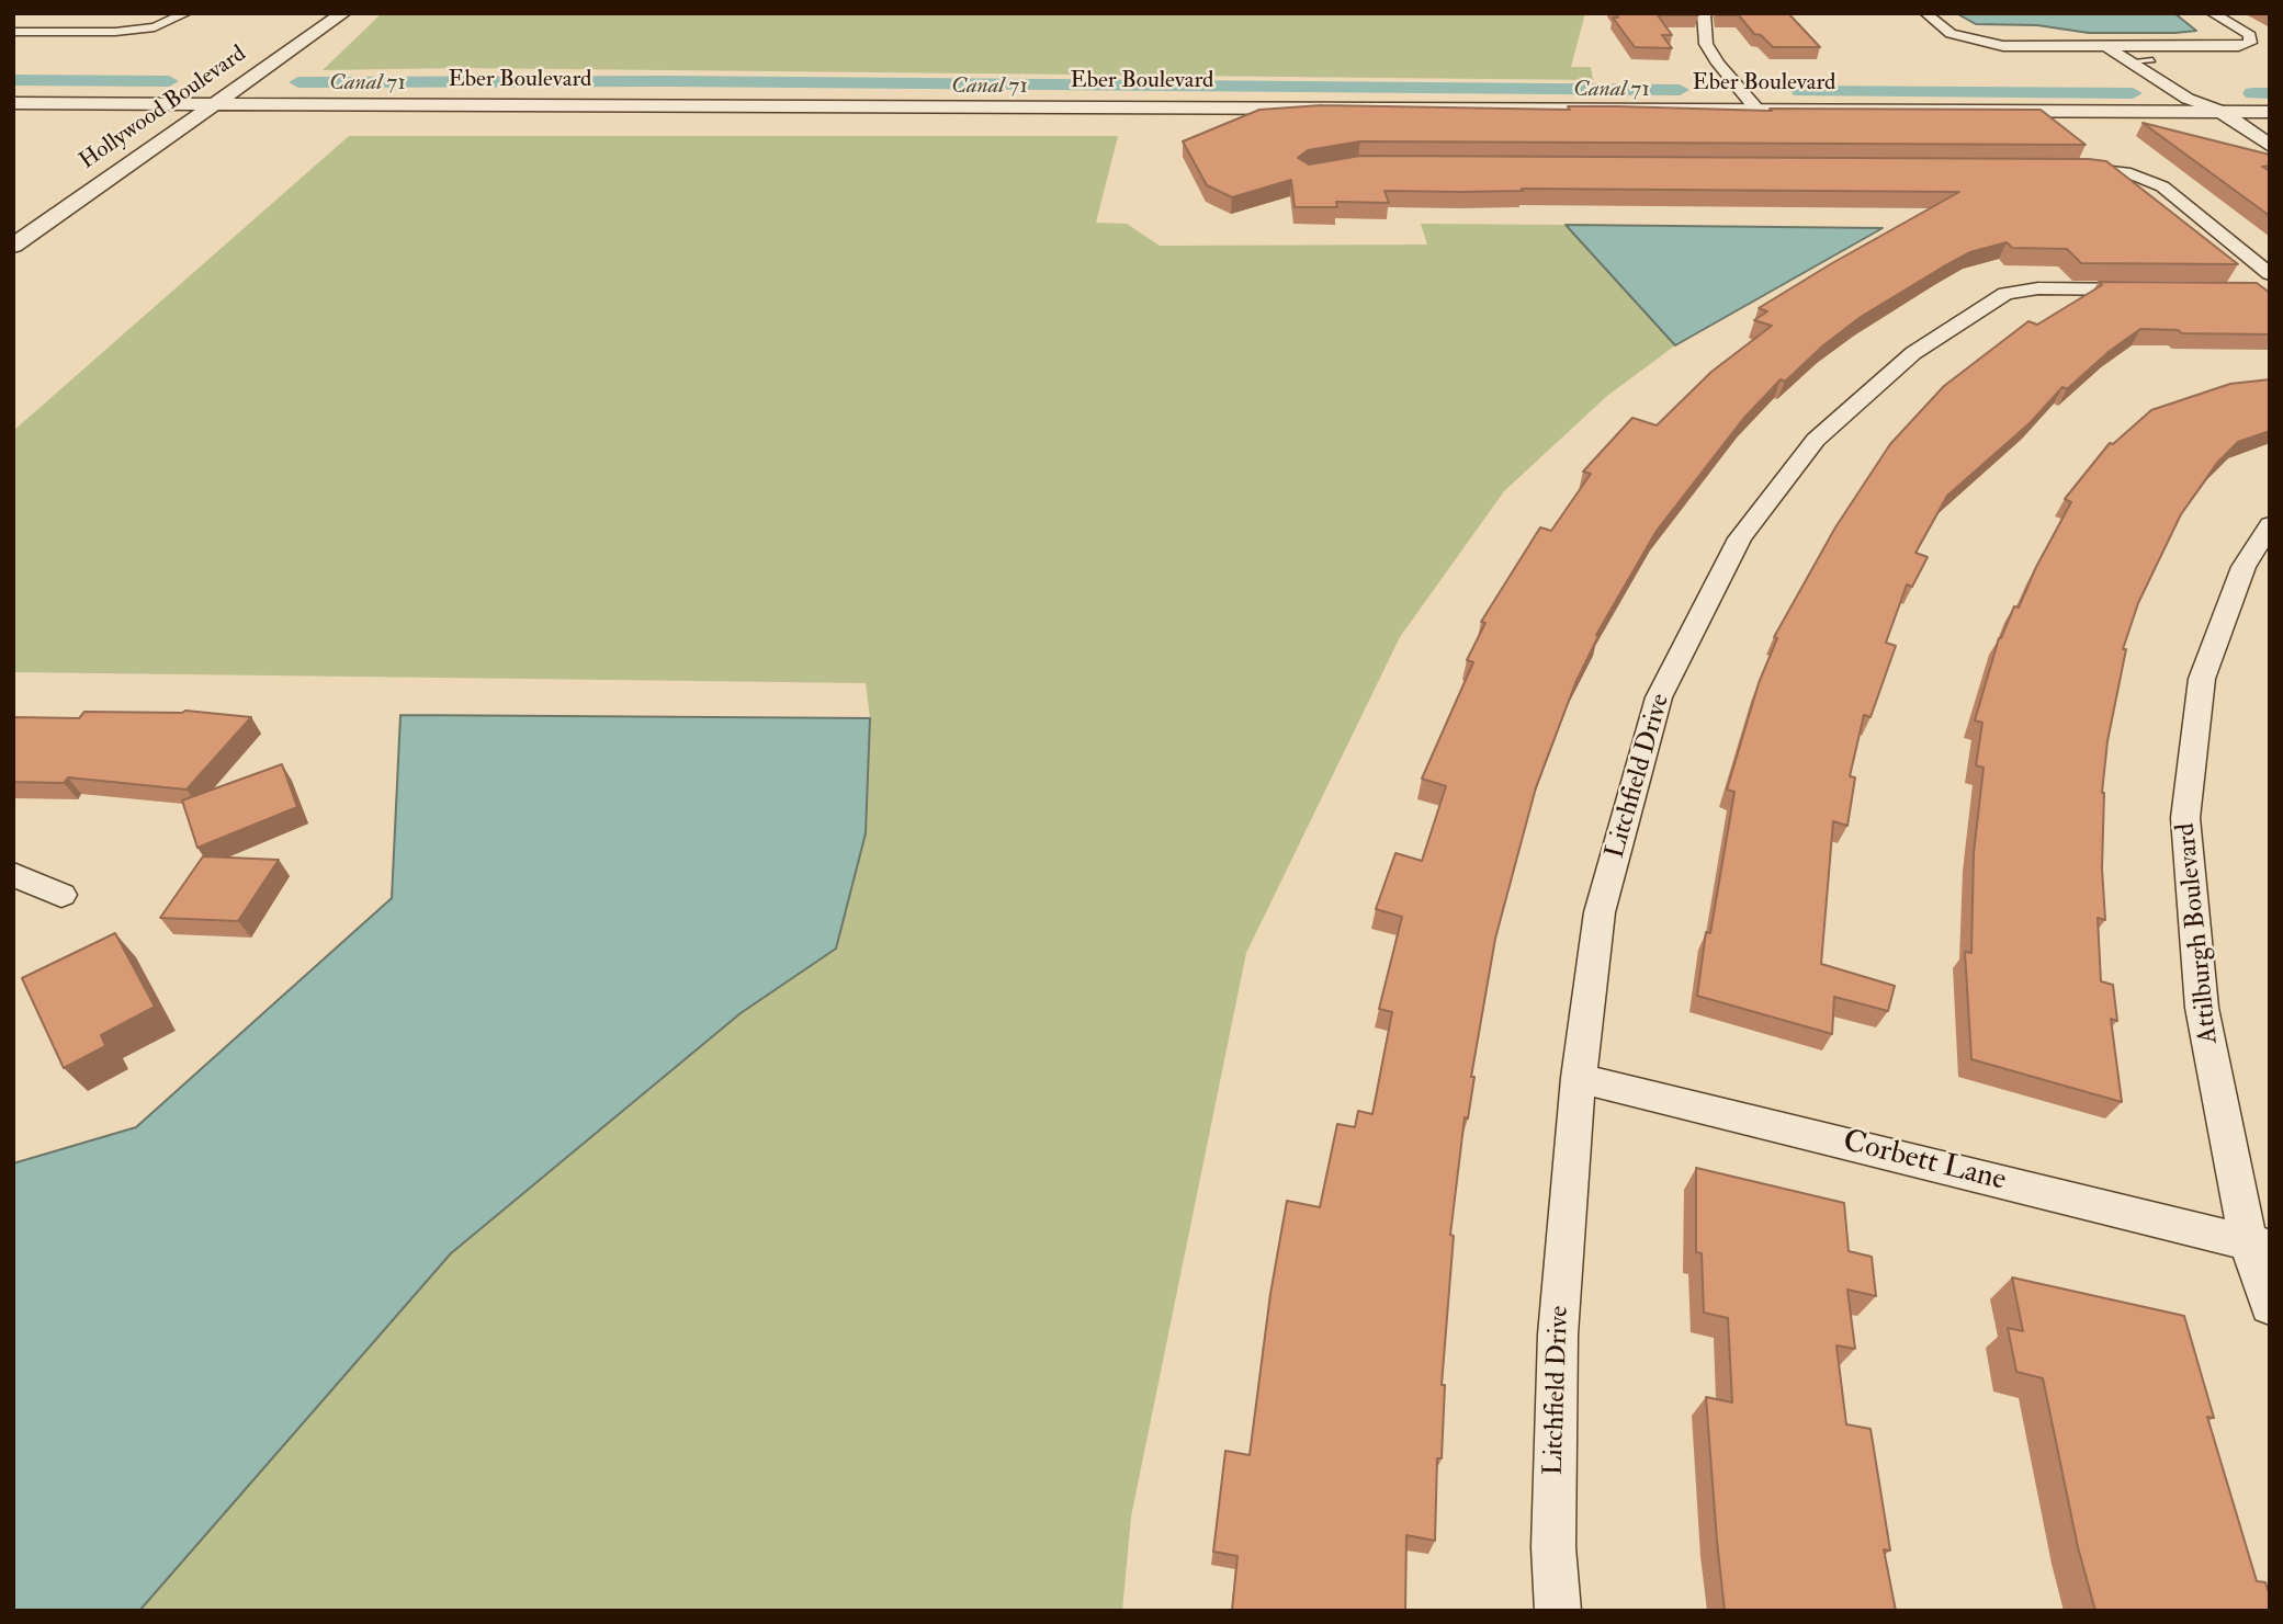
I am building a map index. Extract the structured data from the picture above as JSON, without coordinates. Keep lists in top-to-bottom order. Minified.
{"streets":{"street":["Eber Boulevard","Hollywood Boulevard","Litchfield Drive","Attilburgh Boulevard","Corbett Lane"]},"crossings":[["Eber Boulevard","Hollywood Boulevard"],["Litchfield Drive","Corbett Lane"],["Attilburgh Boulevard","Corbett Lane"]],"water":["Canal 71"]}
